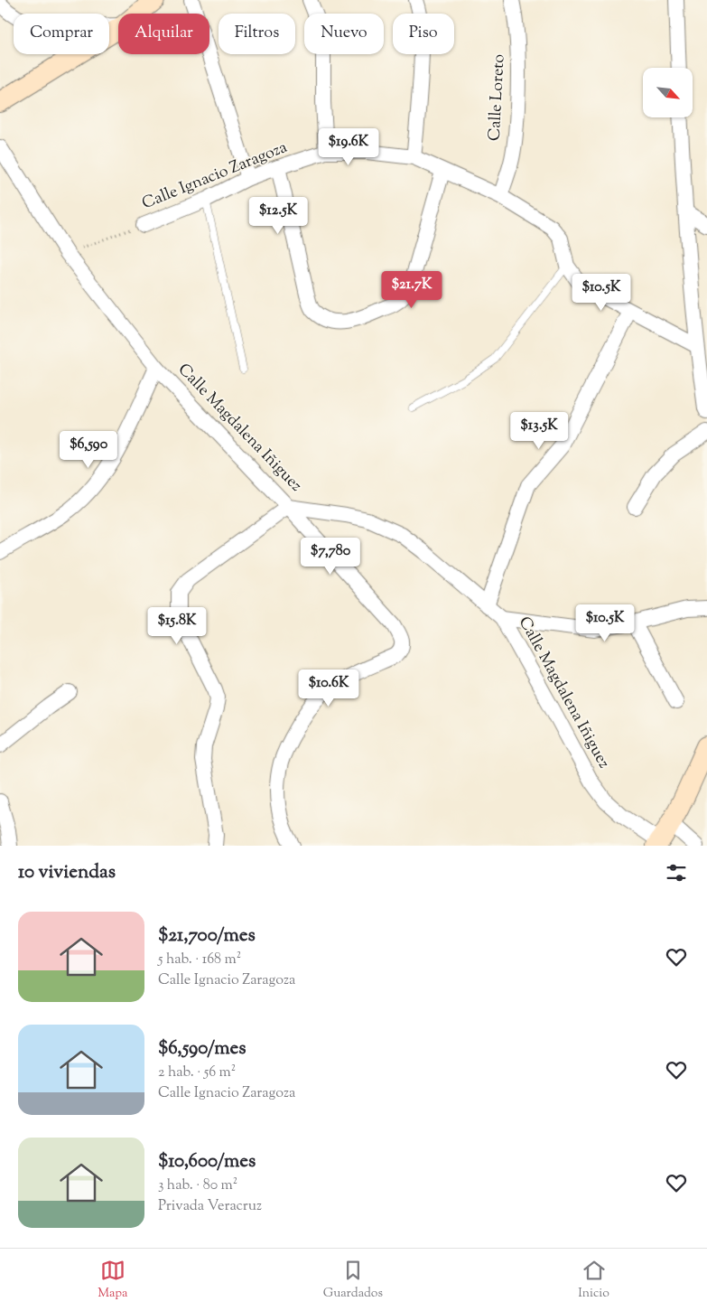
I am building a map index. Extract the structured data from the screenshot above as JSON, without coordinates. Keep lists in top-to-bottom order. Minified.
{"streets":{"street":["Calle Loreto","Calle Ignacio Zaragoza","Calle Magdalena Iñiguez"]},"crossings":[["Calle Loreto","Calle Ignacio Zaragoza"],["Calle Ignacio Zaragoza","Calle Magdalena Iñiguez"]],"north":"bottom right","page":{"chip":["Comprar","Alquilar","Filtros","Nuevo","Piso"],"price":["$19.6K","$12.5K","$21.7K","$10.5K","$13.5K","$6,590","$7,780","$10.5K","$15.8K","$10.6K"],"heading":"10 viviendas","list":[{"name":"$21,700/mes","note":"5 hab. · 168 m² · Calle Ignacio Zaragoza"},{"name":"$6,590/mes","note":"2 hab. · 56 m² · Calle Ignacio Zaragoza"},{"name":"$10,600/mes","note":"3 hab. · 80 m² · Privada Veracruz"}],"tabs":["Mapa","Guardados","Inicio"]}}
